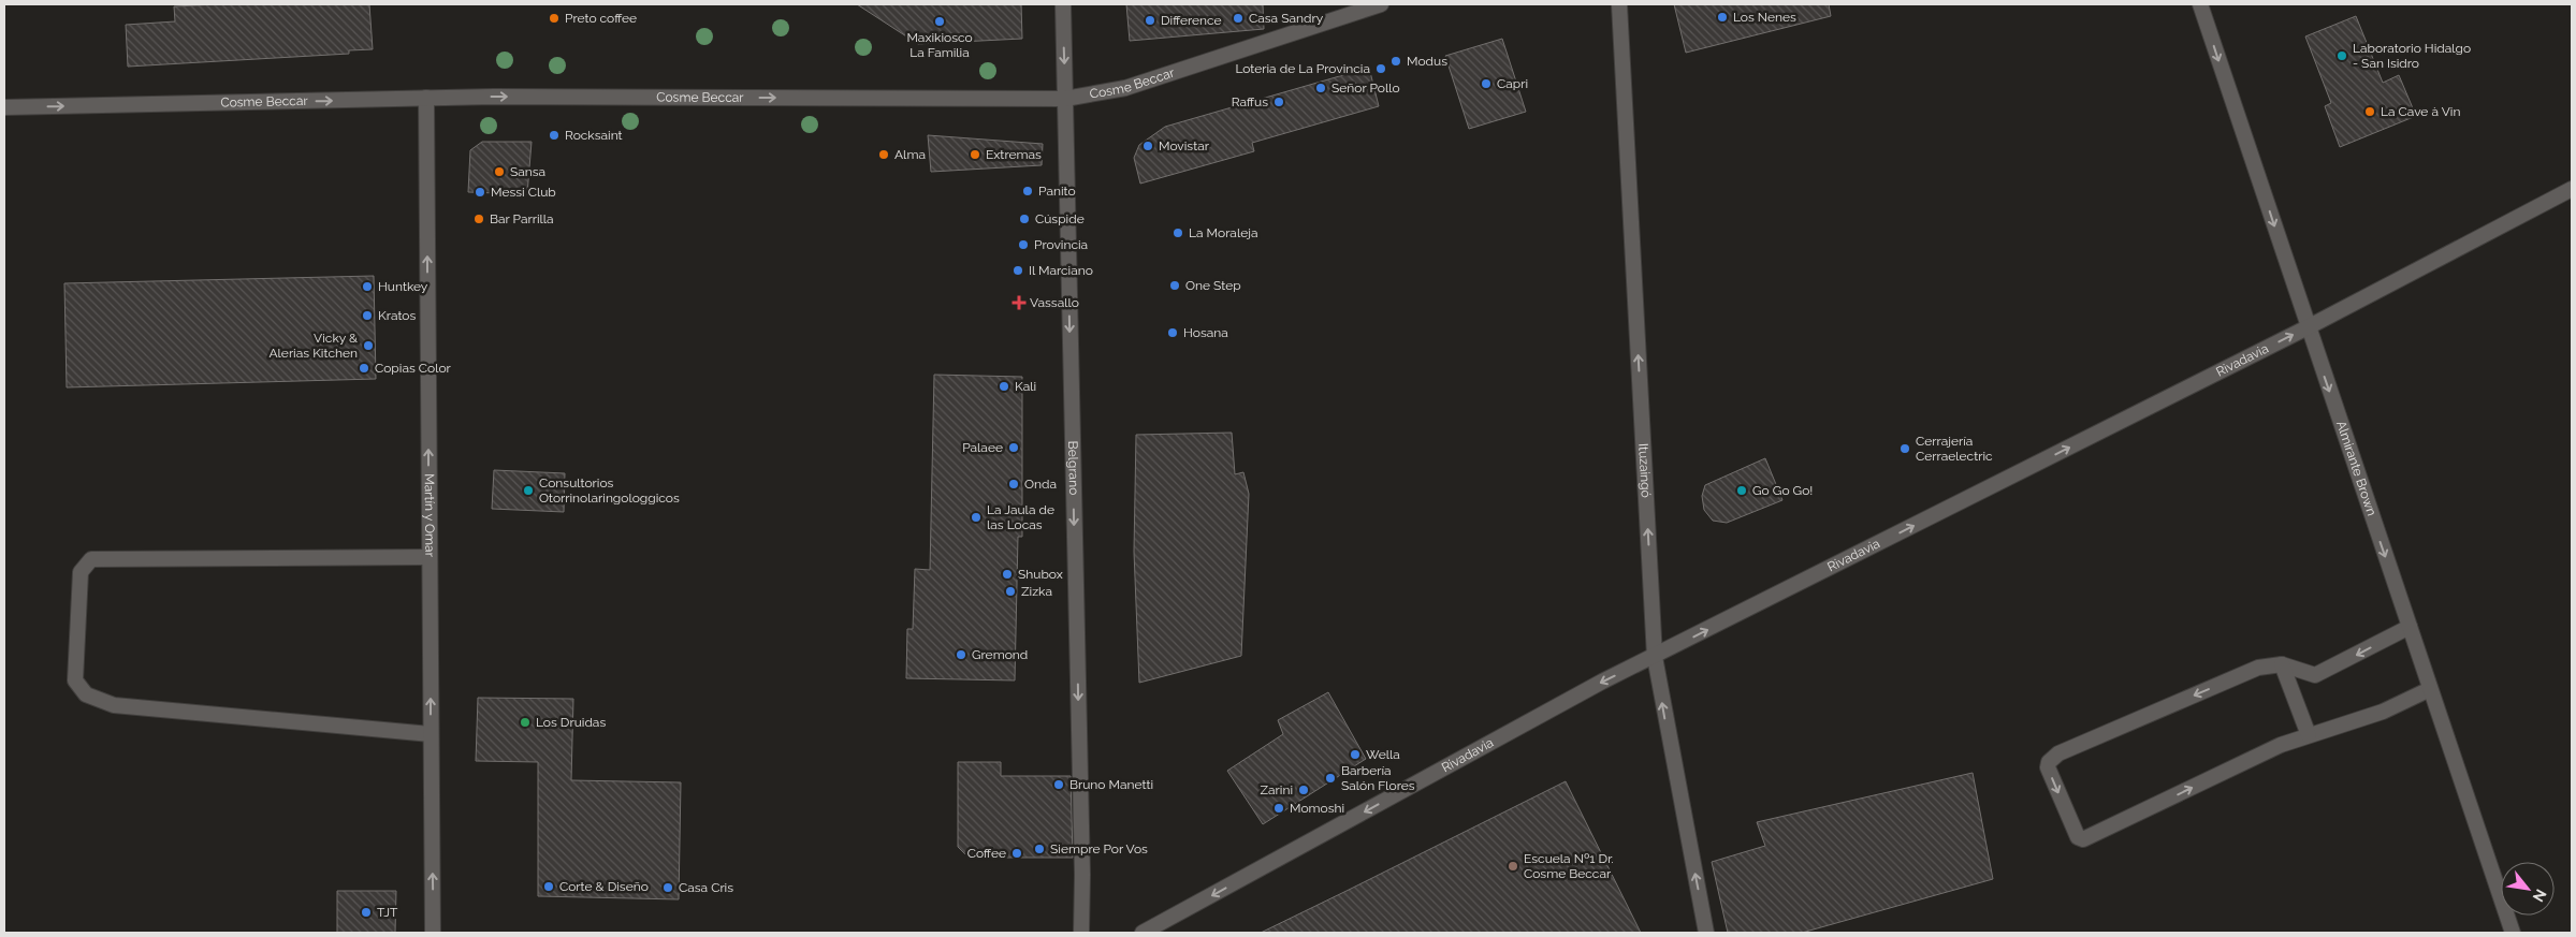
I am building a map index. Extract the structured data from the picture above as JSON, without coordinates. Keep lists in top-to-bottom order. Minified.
{"streets":{"street":["Cosme Beccar","Rivadavia","Belgrano","Almirante Brown","Ituzaingó","Martín y Omar"]},"crossings":[["Cosme Beccar","Belgrano"],["Cosme Beccar","Martín y Omar"],["Rivadavia","Almirante Brown"],["Rivadavia","Ituzaingó"]],"one_way":["Cosme Beccar","Belgrano","Almirante Brown","Ituzaingó","Martín y Omar"],"places":{"other":["Los Nenes","Preto coffee","Casa Sandry","Difference","Maxikiosco La Familia","Laboratorio Hidalgo - San Isidro","Modus","Loteria de La Provincia","Capri","Señor Pollo","Raffus","La Cave à Vin","Rocksaint","Movistar","Alma","Extremas","Sansa","Panito","Messi Club","Bar Parrilla","Cúspide","La Moraleja","Provincia","Il Marciano","One Step","Huntkey","Kratos","Hosana","Vicky & Alerias Kitchen","Copias Color","Kali","Palaee","Cerrajería Cerraelectric","Onda","Consultorios Otorrinolaringologgicos","Go Go Go!","La Jaula de las Locas","Shubox","Zizka","Gremond","Los Druidas","Wella","Barbería Salón Flores","Bruno Manetti","Zarini","Momoshi","Siempre Por Vos","Coffee","Escuela Nº1 Dr. Cosme Beccar","Corte & Diseño","Casa Cris","TJT"],"health":["Vassallo"]},"north":"bottom right"}
